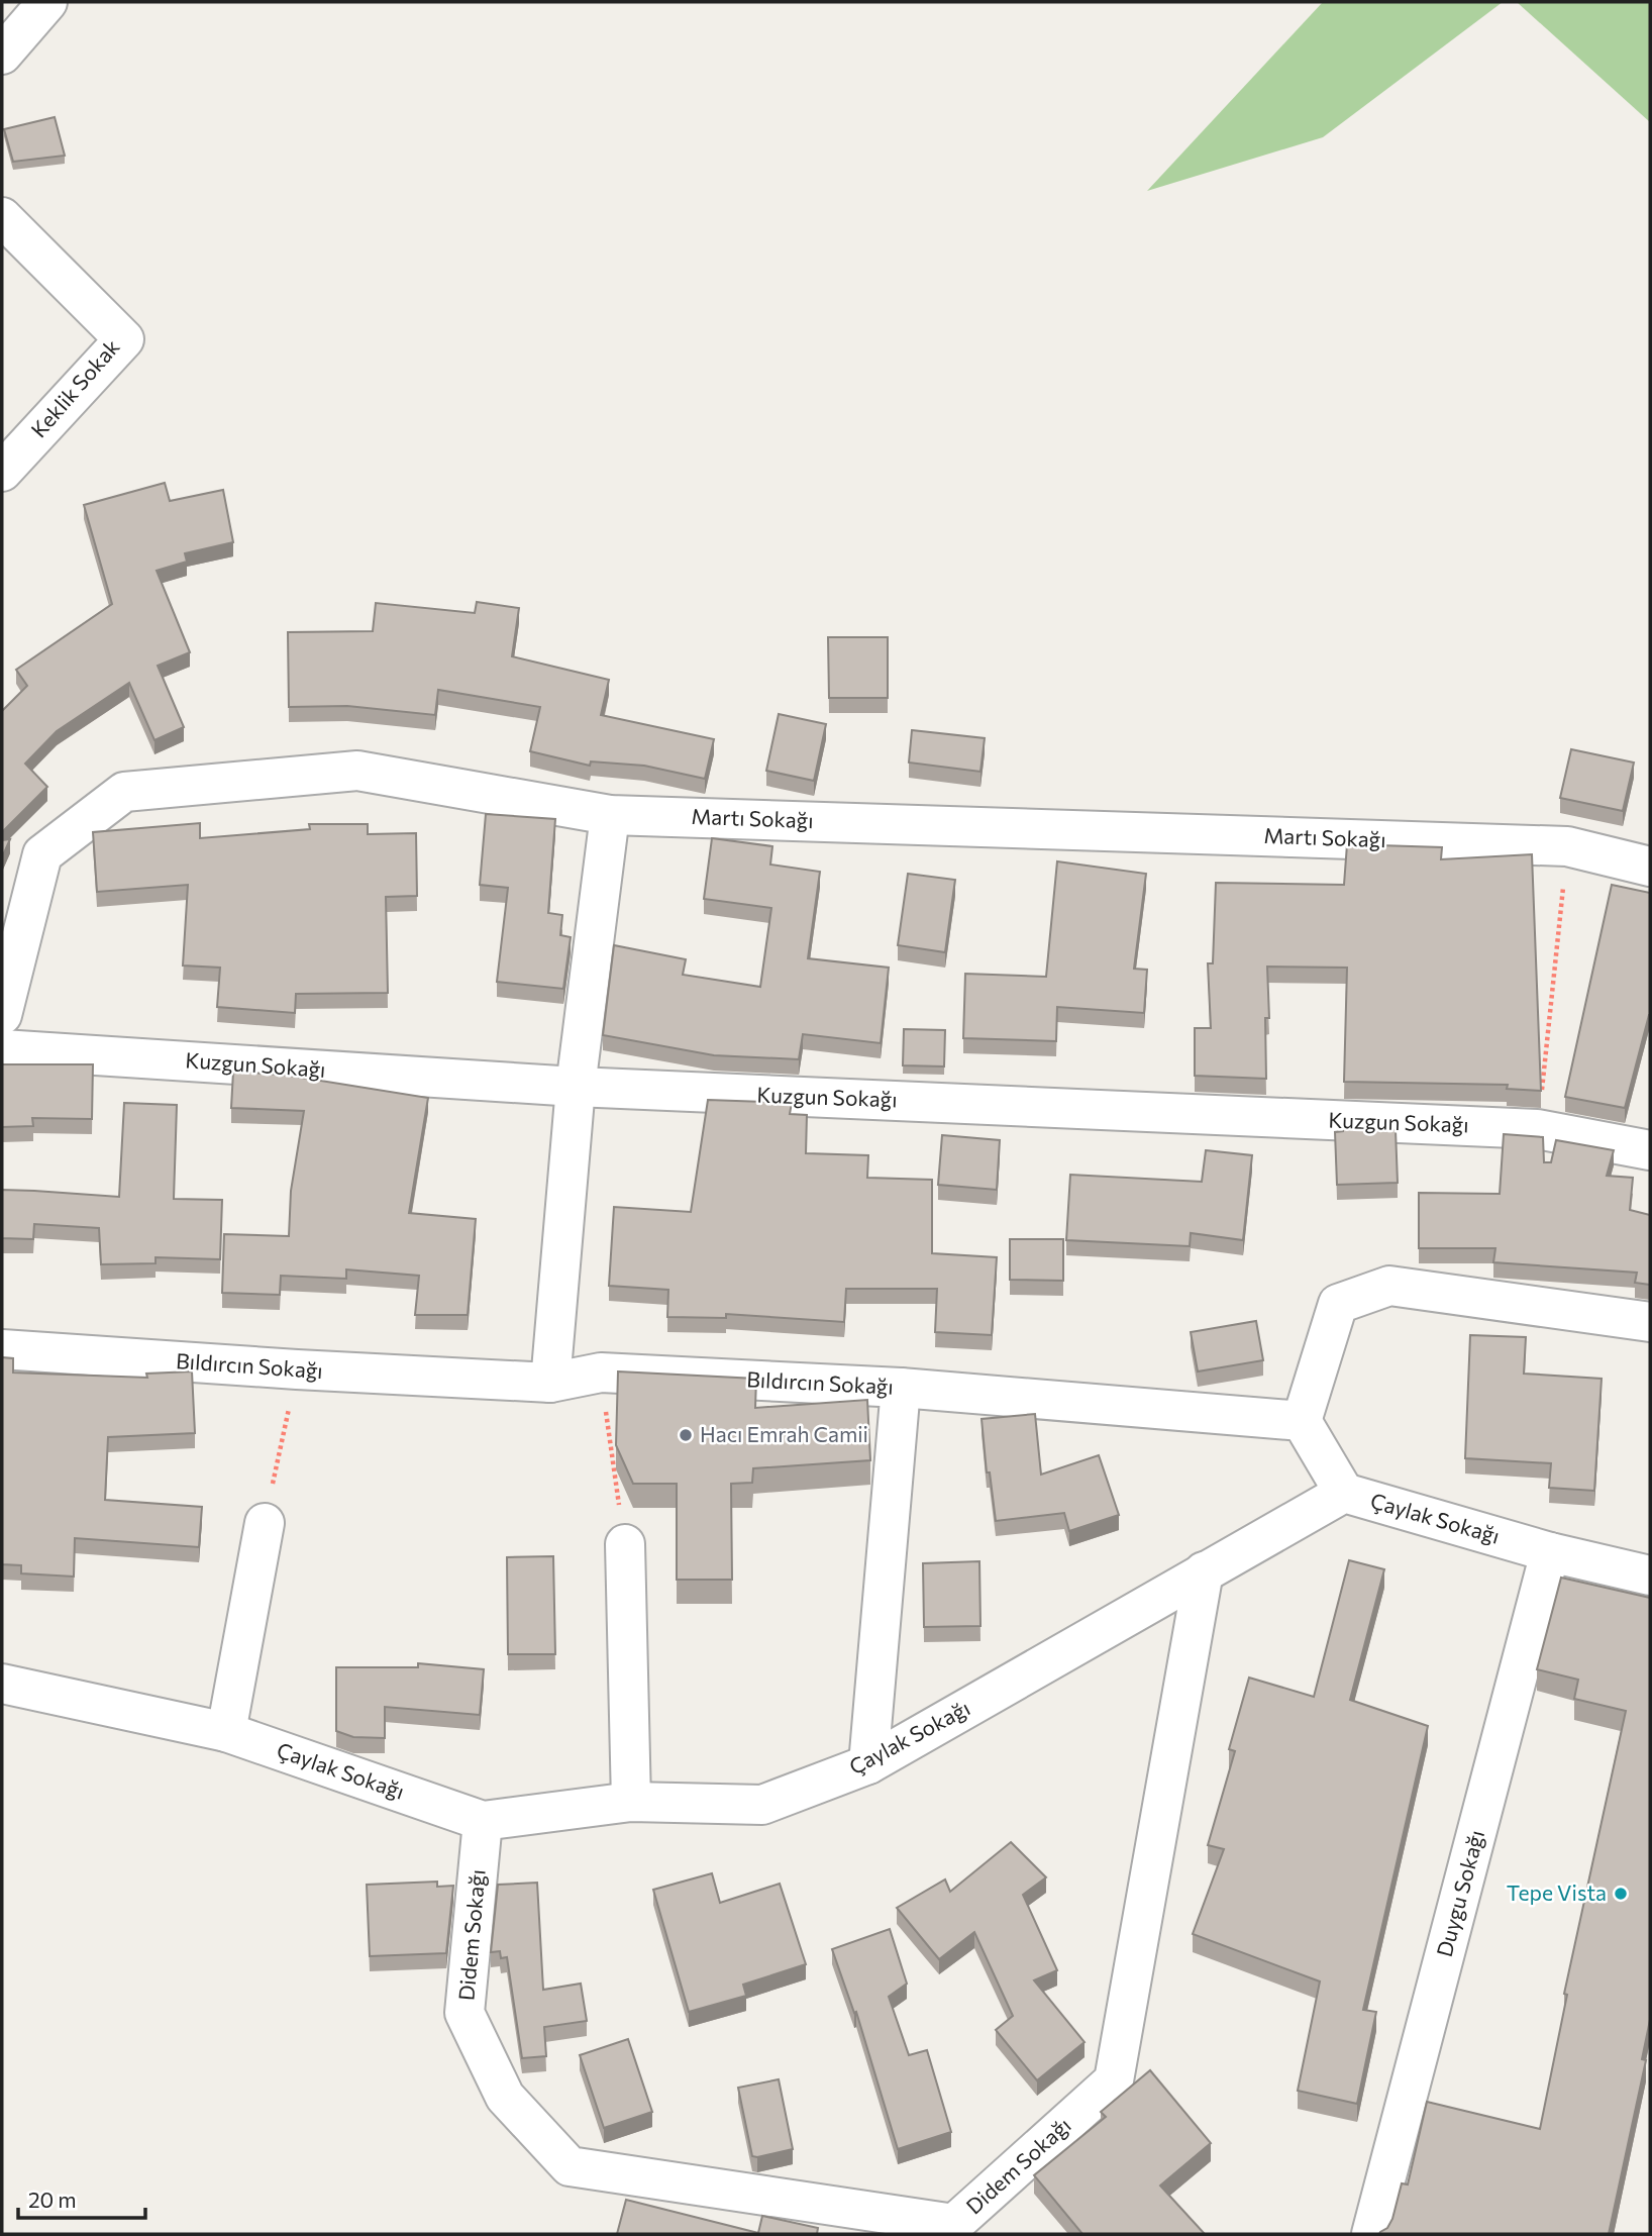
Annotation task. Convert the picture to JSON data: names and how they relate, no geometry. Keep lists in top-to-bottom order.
{
  "streets": {
    "street": [
      "Keklik Sokak",
      "Martı Sokağı",
      "Kuzgun Sokağı",
      "Bıldırcın Sokağı",
      "Çaylak Sokağı",
      "Duygu Sokağı",
      "Didem Sokağı"
    ]
  },
  "crossings": [
    ["Çaylak Sokağı", "Duygu Sokağı"],
    ["Çaylak Sokağı", "Didem Sokağı"]
  ],
  "places": ["Hacı Emrah Camii", "Tepe Vista"],
  "scale_bar": "20 m"
}
